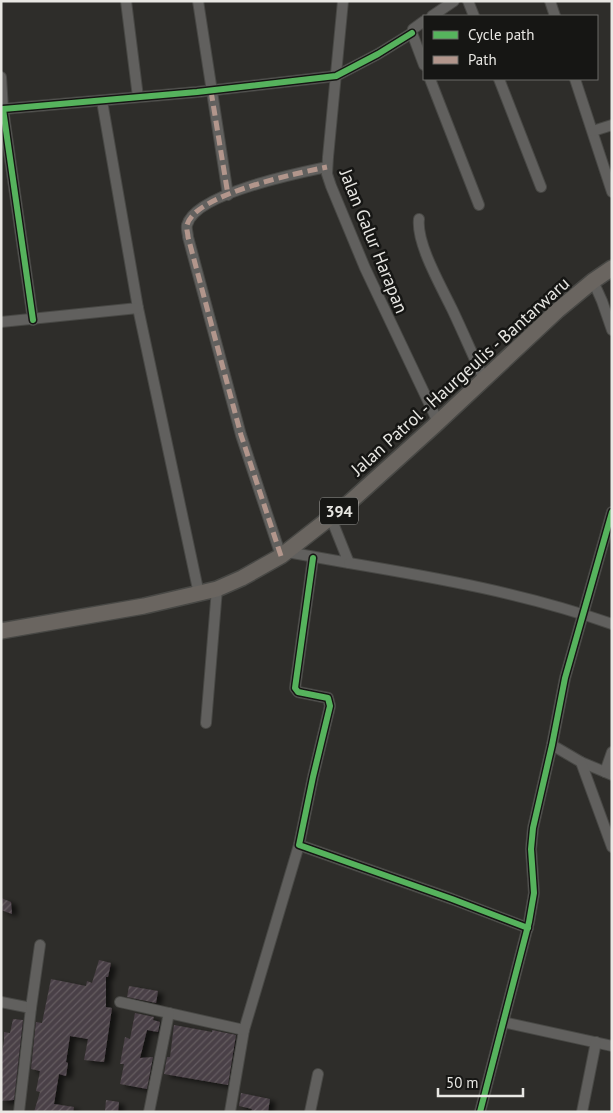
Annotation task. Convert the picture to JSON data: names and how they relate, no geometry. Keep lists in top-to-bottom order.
{
  "streets": {
    "main road": ["Jalan Patrol - Haurgeulis - Bantarwaru", "394"],
    "street": ["Jalan Galur Harapan"]
  },
  "crossings": [
    ["Jalan Galur Harapan", "Jalan Patrol - Haurgeulis - Bantarwaru"]
  ],
  "legend": ["Cycle path", "Path"],
  "scale_bar": "50 m"
}
